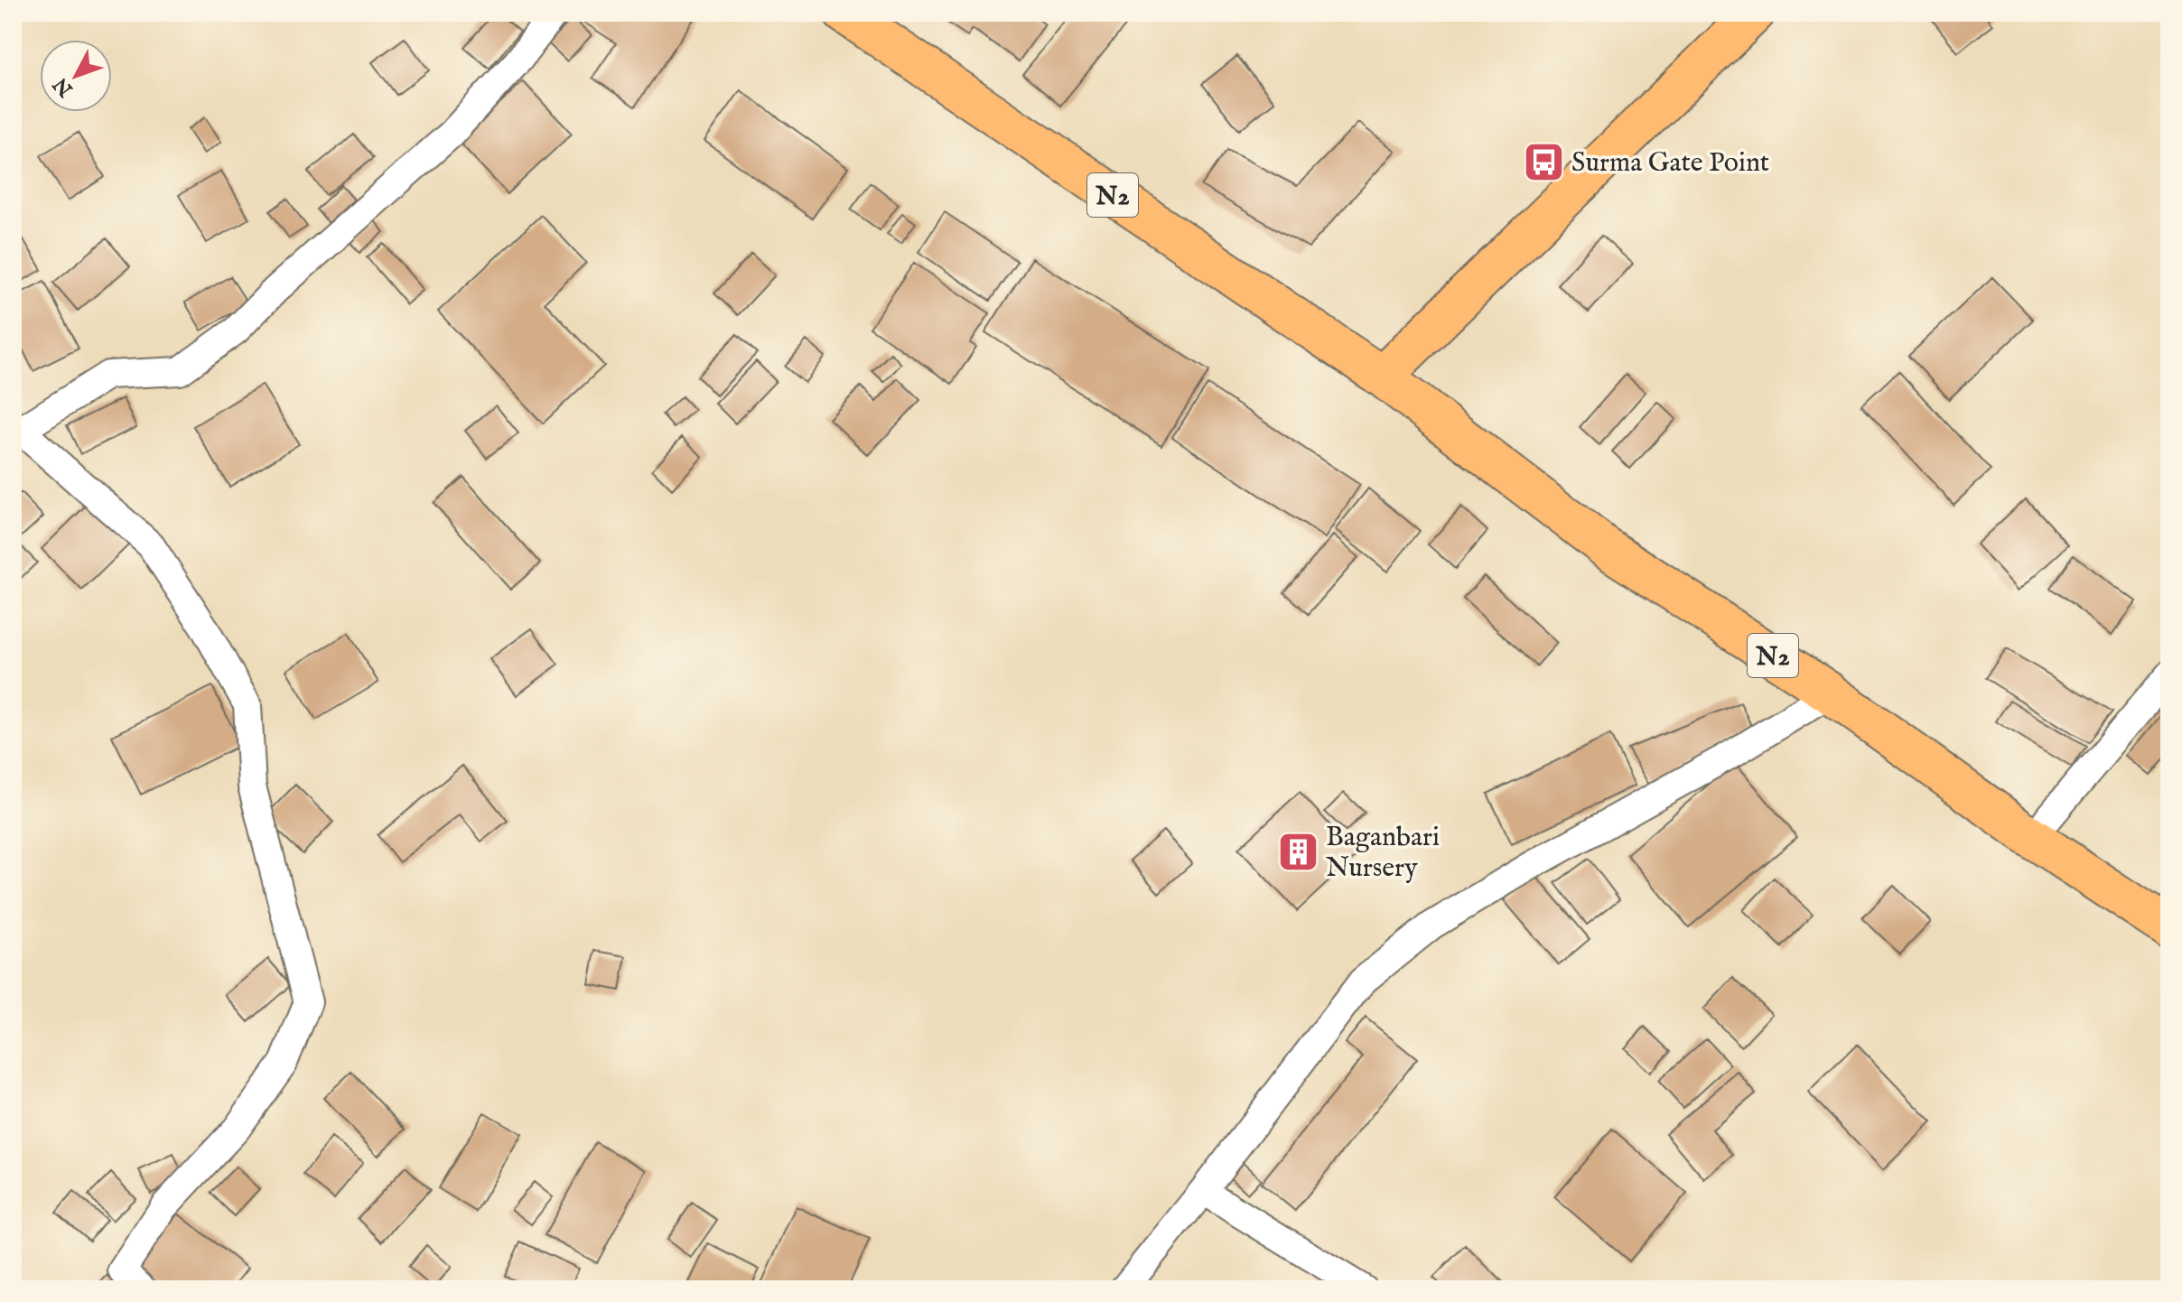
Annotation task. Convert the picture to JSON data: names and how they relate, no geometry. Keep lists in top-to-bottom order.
{
  "streets": {
    "highway": ["N2"]
  },
  "places": {
    "bus stop": ["Surma Gate Point"],
    "building": ["Baganbari Nursery"]
  },
  "north": "bottom left"
}
